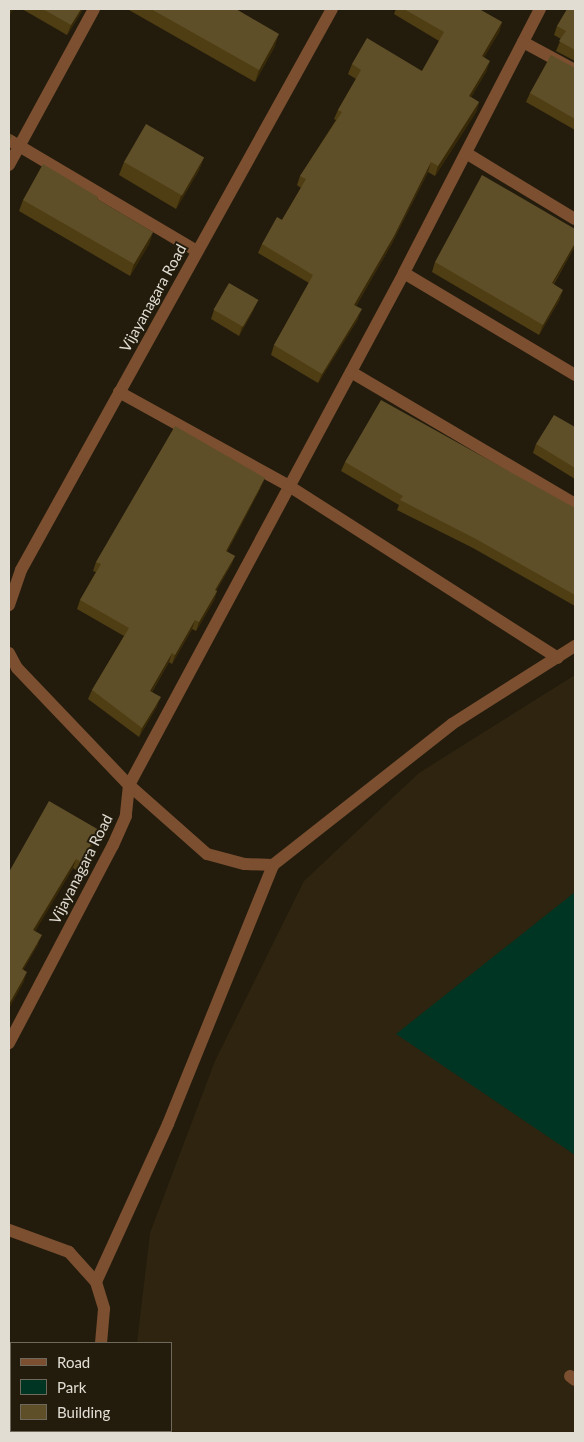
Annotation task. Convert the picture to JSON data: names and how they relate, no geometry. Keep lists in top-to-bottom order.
{
  "streets": {
    "street": ["Vijayanagara Road"]
  },
  "legend": ["Road", "Park", "Building"]
}
